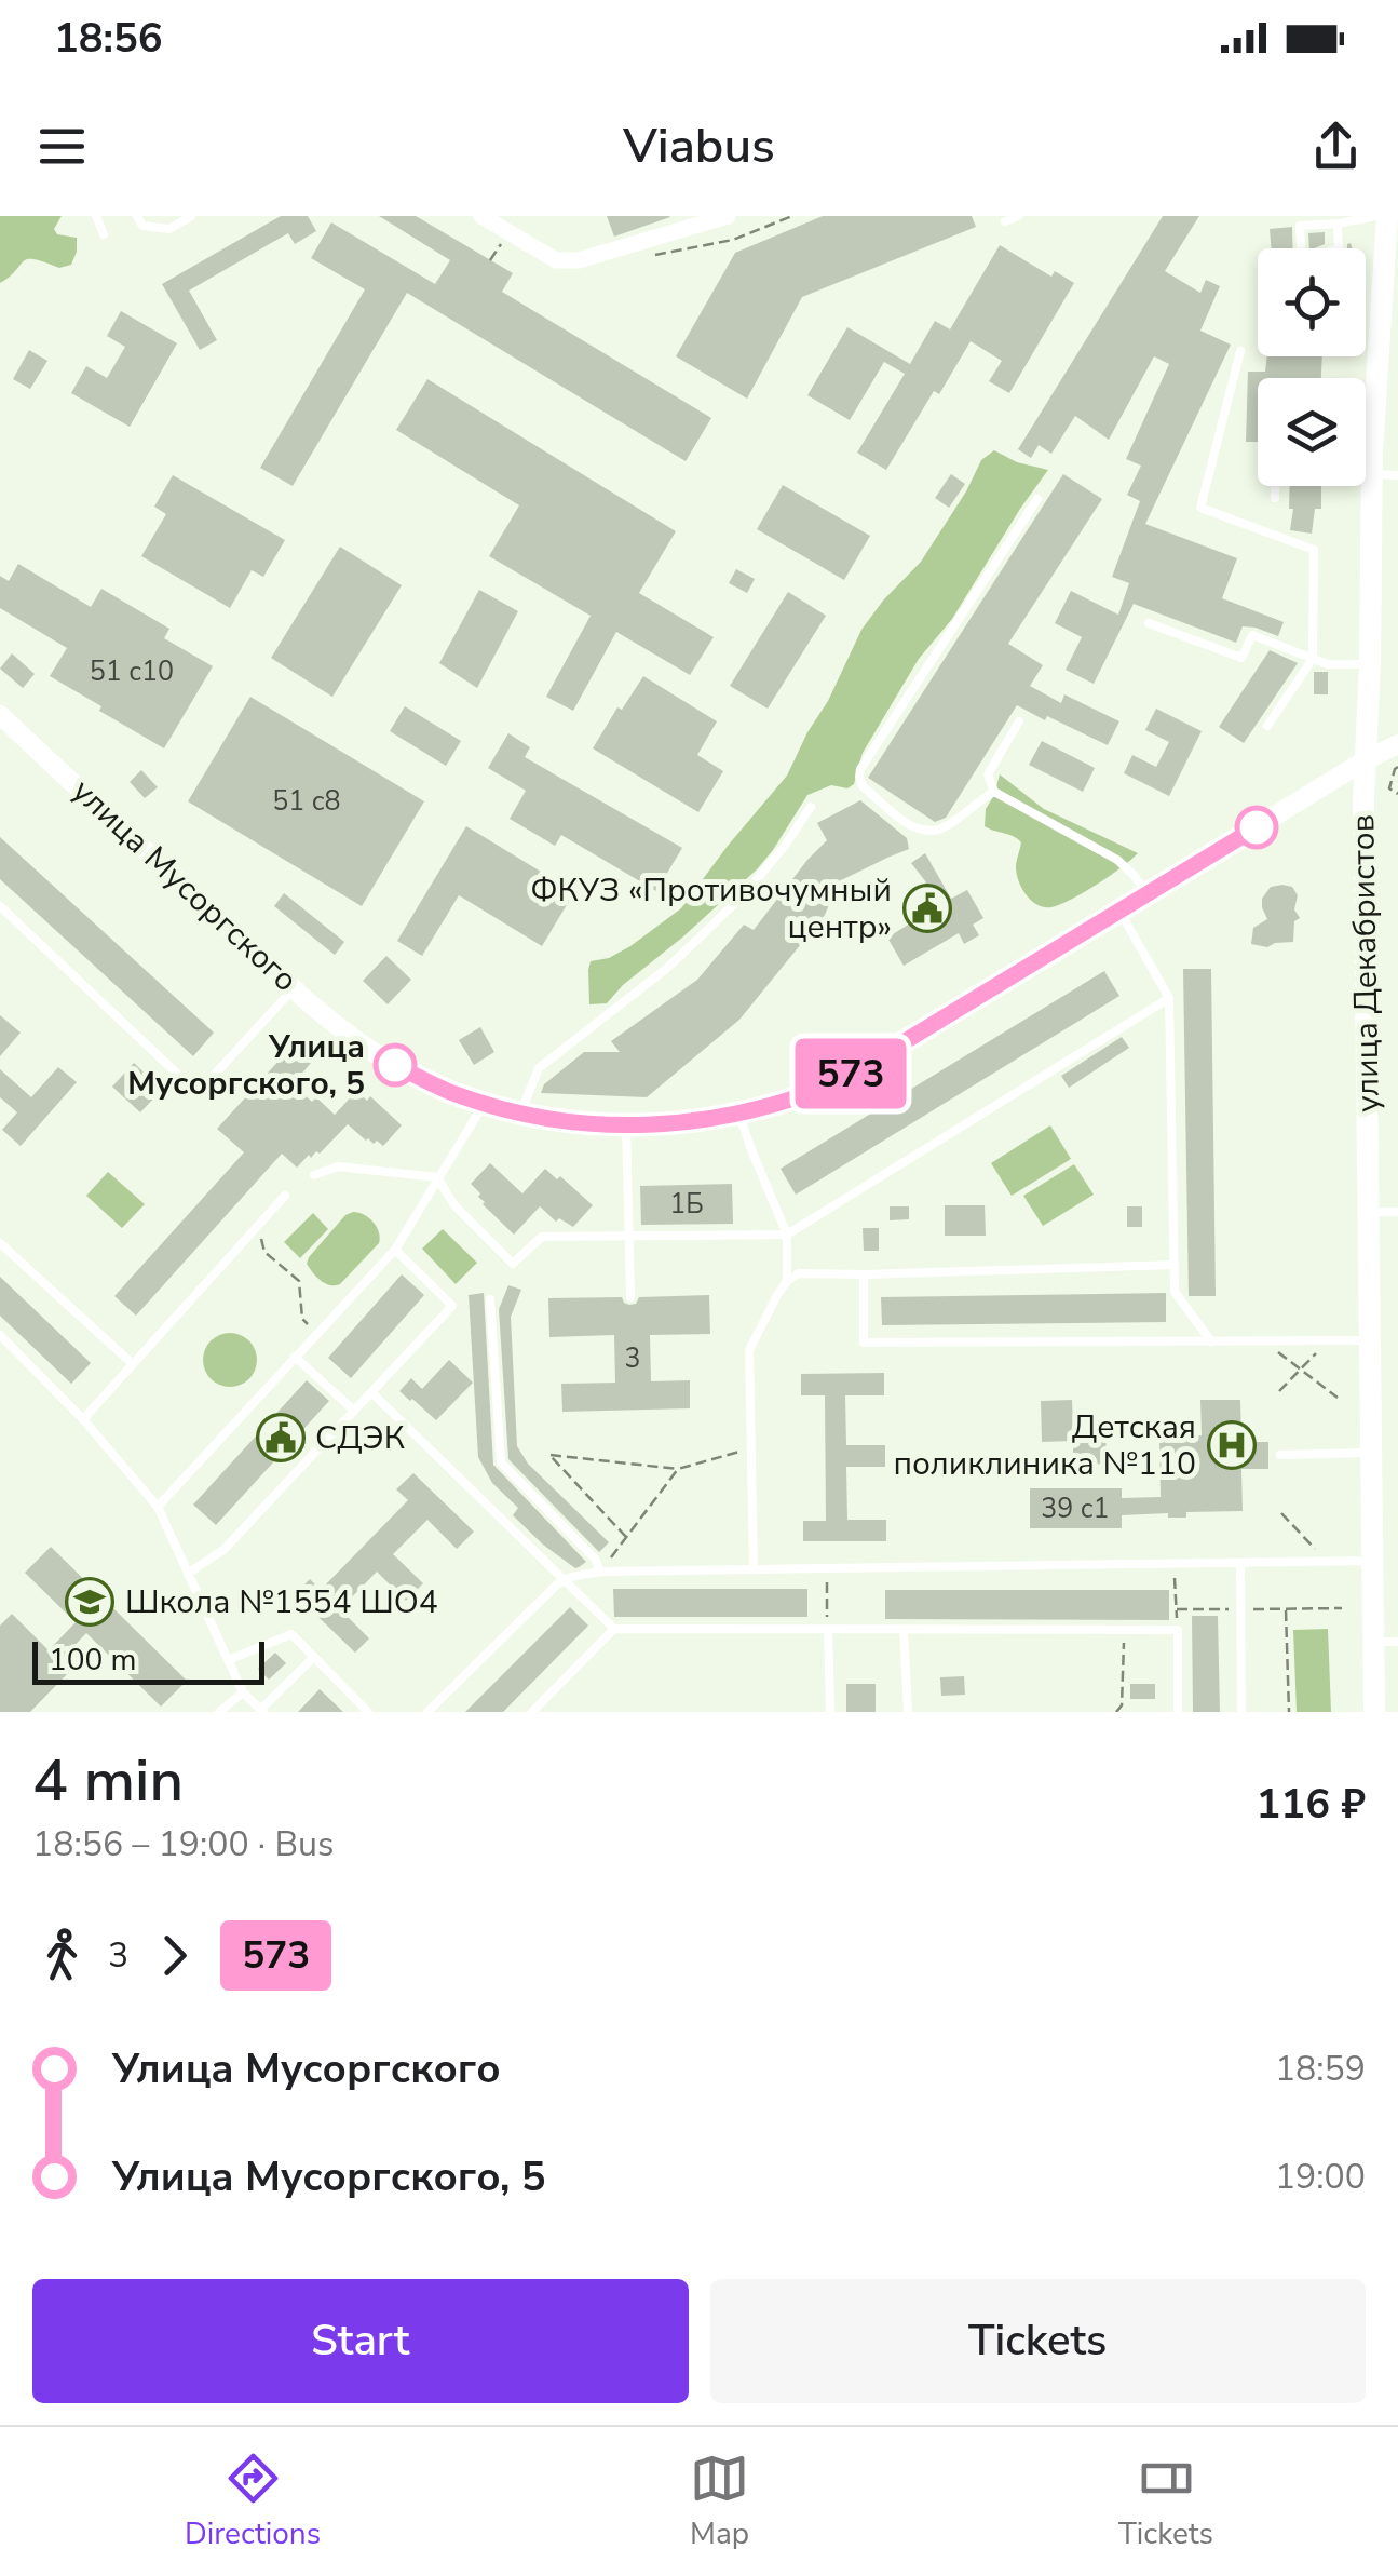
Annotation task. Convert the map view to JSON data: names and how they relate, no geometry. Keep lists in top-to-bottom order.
{
  "streets": {
    "main road": ["улица Декабристов"],
    "street": ["улица Мусоргского"]
  },
  "crossings": [
    ["улица Мусоргского", "улица Декабристов"]
  ],
  "places": {
    "public building": ["ФКУЗ «Противочумный центр»", "СДЭК"],
    "other": ["Улица Мусоргского, 5"],
    "hospital": ["Детская поликлиника №110"],
    "school or university": ["Школа №1554 ШО4"]
  },
  "lines": ["bus line 573"],
  "house_numbers": [
    "51 с10",
    "51 с8",
    "1Б",
    "3",
    "39 с1"
  ],
  "scale_bar": "100 m",
  "page": {
    "status": "18:56",
    "header": "Viabus",
    "on_map": "573",
    "scale": "100 m",
    "heading": ["4 min", "18:56 – 19:00 · Bus", "116 ₽"],
    "legs": ["3", "573"],
    "list": [
      {
        "name": "Улица Мусоргского",
        "value": "18:59"
      },
      {
        "name": "Улица Мусоргского, 5",
        "value": "19:00"
      }
    ],
    "buttons": ["Start", "Tickets"],
    "tabs": ["Directions", "Map", "Tickets"]
  }
}
